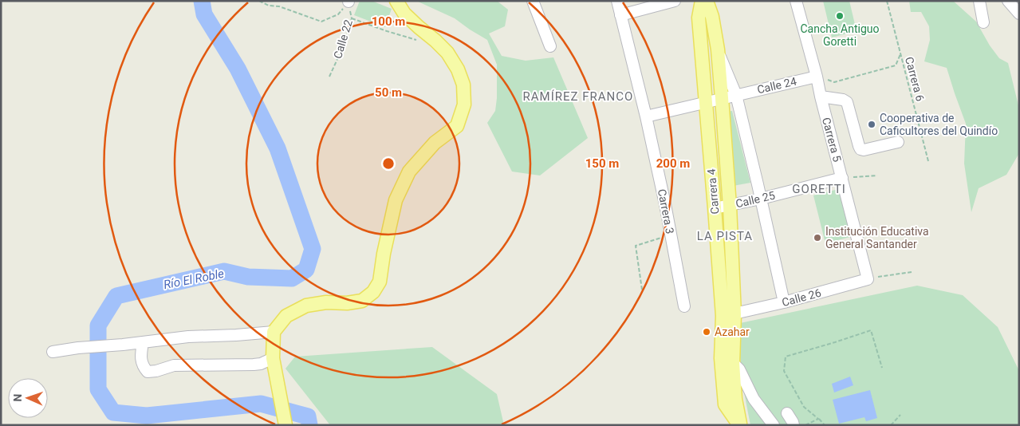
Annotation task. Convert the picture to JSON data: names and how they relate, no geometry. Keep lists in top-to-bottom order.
{
  "streets": {
    "main road": ["Carrera 4"],
    "street": [
      "Calle 24",
      "Carrera 5",
      "Calle 25",
      "Carrera 3",
      "Calle 26"
    ],
    "path": ["Calle 22", "Carrera 6"]
  },
  "crossings": [
    ["Calle 24", "Carrera 5"],
    ["Calle 24", "Carrera 4"],
    ["Calle 24", "Carrera 3"],
    ["Carrera 5", "Calle 25"],
    ["Carrera 5", "Calle 26"],
    ["Carrera 4", "Calle 25"],
    ["Carrera 4", "Calle 26"]
  ],
  "districts": ["RAMÍREZ FRANCO", "GORETTI", "LA PISTA"],
  "water": ["Río El Roble"],
  "places": [
    "Cancha Antiguo Goretti",
    "Cooperativa de Caficultores del Quindío",
    "Institución Educativa General Santander",
    "Azahar"
  ],
  "north": "left",
  "rings": [
    "100 m",
    "50 m",
    "150 m",
    "200 m"
  ]
}
